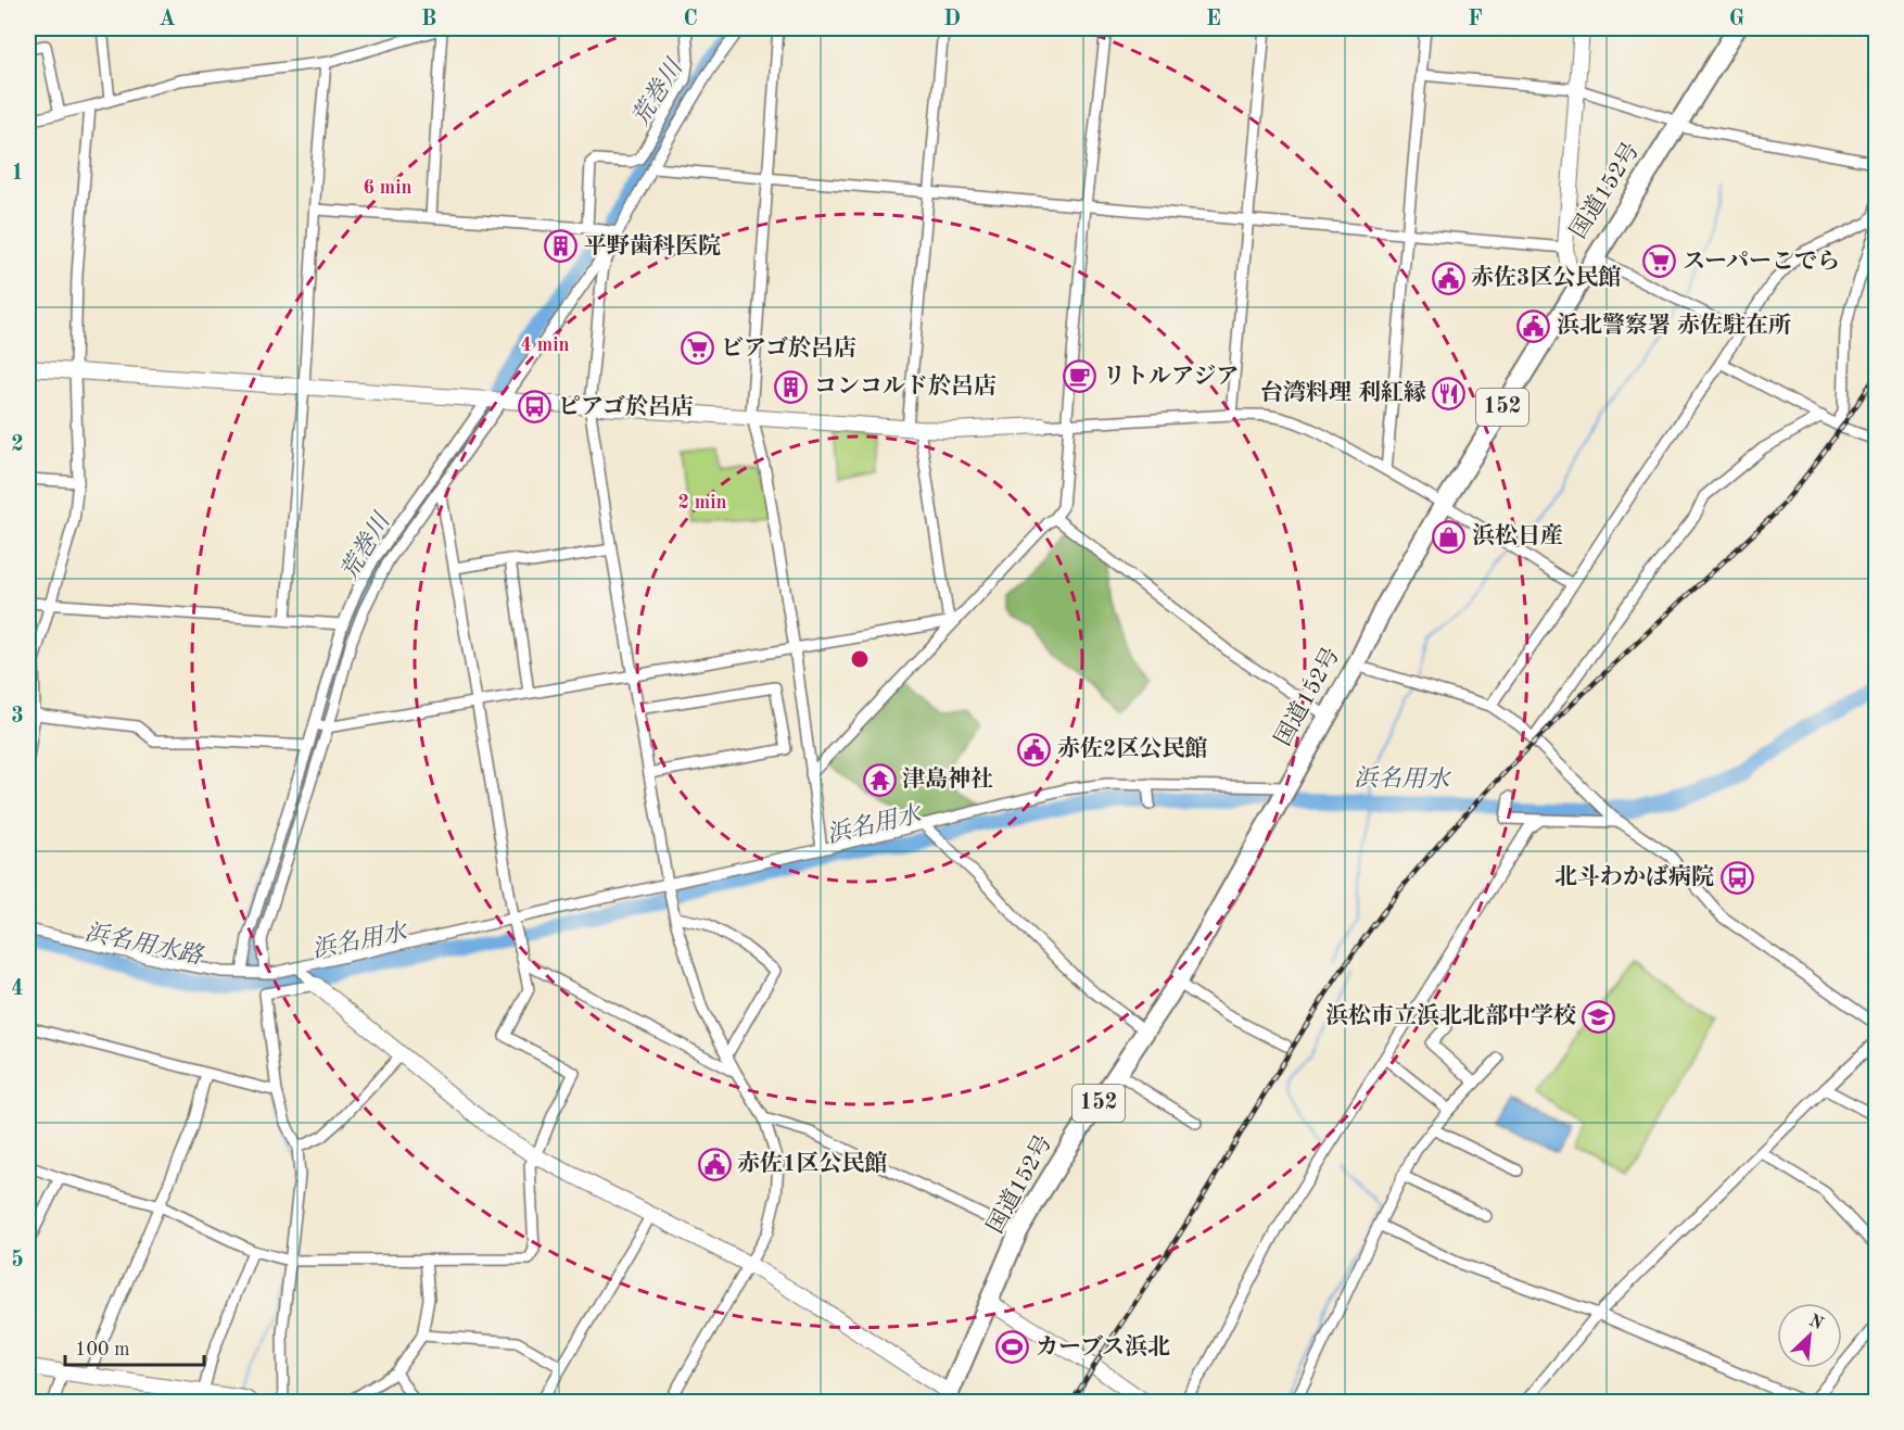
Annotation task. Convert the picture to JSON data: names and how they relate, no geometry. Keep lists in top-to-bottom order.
{
  "streets": {
    "highway": ["国道152号", "152"]
  },
  "water": ["荒巻川", "浜名用水", "浜名用水路"],
  "places": {
    "building": ["平野歯科医院", "コンコルド於呂店"],
    "supermarket": ["スーパーこでら", "ビアゴ於呂店"],
    "public building": [
      "赤佐3区公民館",
      "浜北警察署 赤佐駐在所",
      "赤佐2区公民館",
      "赤佐1区公民館"
    ],
    "cafe": ["リトルアジア"],
    "restaurant": ["台湾料理 利紅縁"],
    "bus stop": ["ピアゴ於呂店", "北斗わかば病院"],
    "shop": ["浜松日産"],
    "temple": ["津島神社"],
    "school or university": ["浜松市立浜北北部中学校"],
    "sports": ["カーブス浜北"]
  },
  "scale_bar": "100 m",
  "north": "top right",
  "grid": {
    "columns": [
      "A",
      "B",
      "C",
      "D",
      "E",
      "F",
      "G"
    ],
    "rows": [
      "1",
      "2",
      "3",
      "4",
      "5"
    ]
  },
  "rings": ["6 min", "4 min", "2 min"]
}
